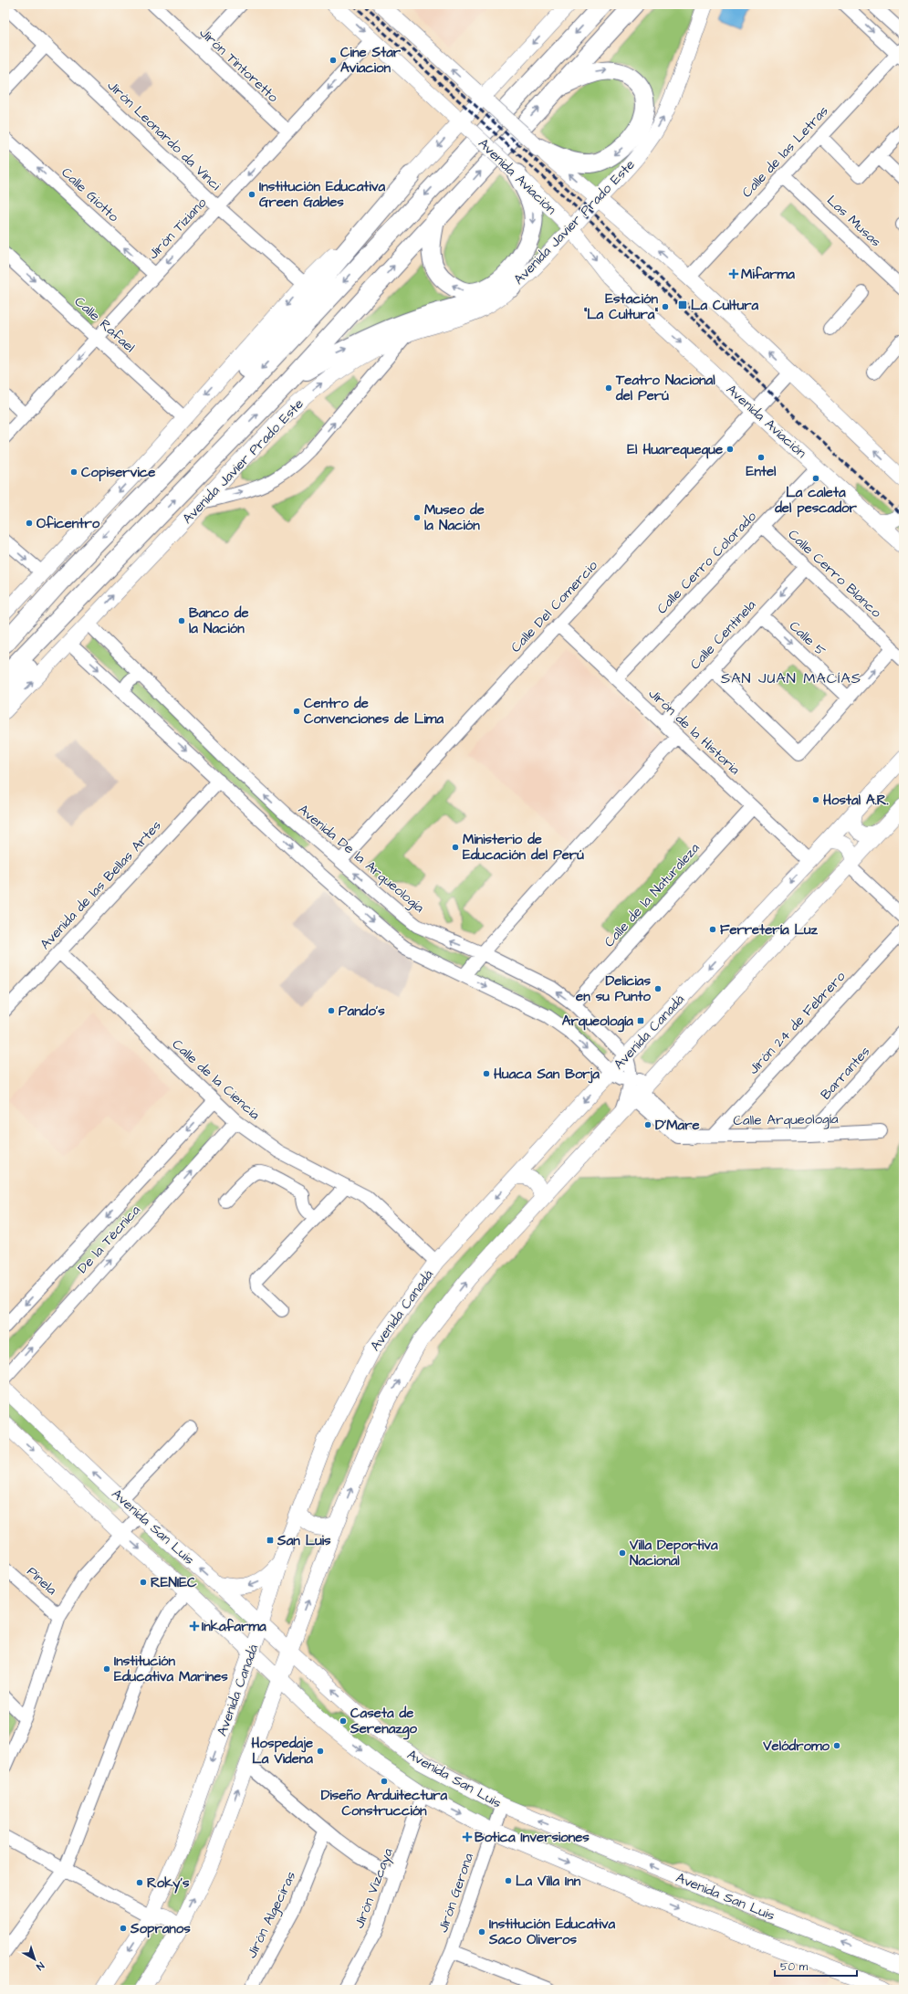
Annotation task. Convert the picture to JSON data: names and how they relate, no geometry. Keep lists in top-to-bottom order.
{
  "streets": {
    "highway": ["Avenida Javier Prado Este"],
    "main road": ["Avenida Aviación", "Avenida Canadá", "Avenida San Luis"],
    "street": [
      "Jirón Tintoretto",
      "Jirón Leonardo da Vinci",
      "Calle de las Letras",
      "Calle Giotto",
      "Las Musas",
      "Jirón Tiziano",
      "Calle Rafael",
      "Calle Cerro Colorado",
      "Calle Cerro Blanco",
      "Calle Del Comercio",
      "Calle Centinela",
      "Calle 5",
      "Jirón de la Historia",
      "Avenida De la Arqueología",
      "Avenida de las Bellas Artes",
      "Calle de la Naturaleza",
      "Jirón 24 de Febrero",
      "Barrantes",
      "Calle de la Ciencia",
      "Calle Arqueología",
      "De la Técnica",
      "Pinela",
      "Jirón Vizcaya",
      "Jirón Gerona",
      "Jirón Algeciras"
    ]
  },
  "crossings": [
    ["Jirón Tintoretto", "Jirón Tiziano"],
    ["Jirón Leonardo da Vinci", "Jirón Tiziano"],
    ["Calle de las Letras", "Las Musas"],
    ["Avenida Aviación", "Avenida Javier Prado Este"],
    ["Avenida Aviación", "Jirón Tiziano"],
    ["Avenida Aviación", "Calle Cerro Colorado"],
    ["Avenida Aviación", "Calle Del Comercio"],
    ["Calle Giotto", "Jirón Tiziano"],
    ["Avenida Javier Prado Este", "Avenida De la Arqueología"],
    ["Jirón Tiziano", "Calle Rafael"],
    ["Calle Cerro Colorado", "Calle Cerro Blanco"],
    ["Calle Cerro Colorado", "Jirón de la Historia"],
    ["Calle Cerro Blanco", "Calle Centinela"],
    ["Calle Del Comercio", "Jirón de la Historia"],
    ["Calle Del Comercio", "Avenida De la Arqueología"],
    ["Calle Centinela", "Calle 5"],
    ["Calle Centinela", "Jirón de la Historia"],
    ["Jirón de la Historia", "Calle de la Naturaleza"],
    ["Jirón de la Historia", "Avenida Canadá"],
    ["Avenida De la Arqueología", "Calle de la Naturaleza"],
    ["Avenida De la Arqueología", "Avenida Canadá"],
    ["Avenida De la Arqueología", "Calle Arqueología"],
    ["Avenida de las Bellas Artes", "Calle de la Ciencia"],
    ["Jirón 24 de Febrero", "Calle Arqueología"],
    ["Avenida Canadá", "Calle de la Ciencia"],
    ["Avenida Canadá", "Avenida San Luis"],
    ["Barrantes", "Calle Arqueología"],
    ["Calle de la Ciencia", "De la Técnica"],
    ["Avenida San Luis", "Jirón Vizcaya"],
    ["Avenida San Luis", "Jirón Gerona"]
  ],
  "one_way": [
    "Calle Giotto",
    "Jirón Tiziano",
    "Calle Rafael",
    "Calle 5"
  ],
  "districts": ["SAN JUAN MACÍAS"],
  "places": {
    "other": [
      "Cine Star Aviacion",
      "Institución Educativa Green Gables",
      "Estación \"La Cultura\"",
      "Teatro Nacional del Perú",
      "El Huarequeque",
      "Entel",
      "Copiservice",
      "La caleta del pescador",
      "Museo de la Nación",
      "Oficentro",
      "Banco de la Nación",
      "Centro de Convenciones de Lima",
      "Hostal A.R.",
      "Ministerio de Educación del Perú",
      "Ferretería Luz",
      "Delicias en su Punto",
      "Pando's",
      "Huaca San Borja",
      "D'Mare",
      "Villa Deportiva Nacional",
      "RENIEC",
      "Institución Educativa Marines",
      "Caseta de Serenazgo",
      "Velódromo",
      "Hospedaje La Videna",
      "Diseño Arduitectura Construcción",
      "La Villa Inn",
      "Roky's",
      "Sopranos",
      "Institución Educativa Saco Oliveros"
    ],
    "health": ["Mifarma", "Inkafarma", "Botica Inversiones"],
    "transit": ["La Cultura", "Arqueología", "San Luis"]
  },
  "scale_bar": "50 m",
  "north": "bottom right"
}
